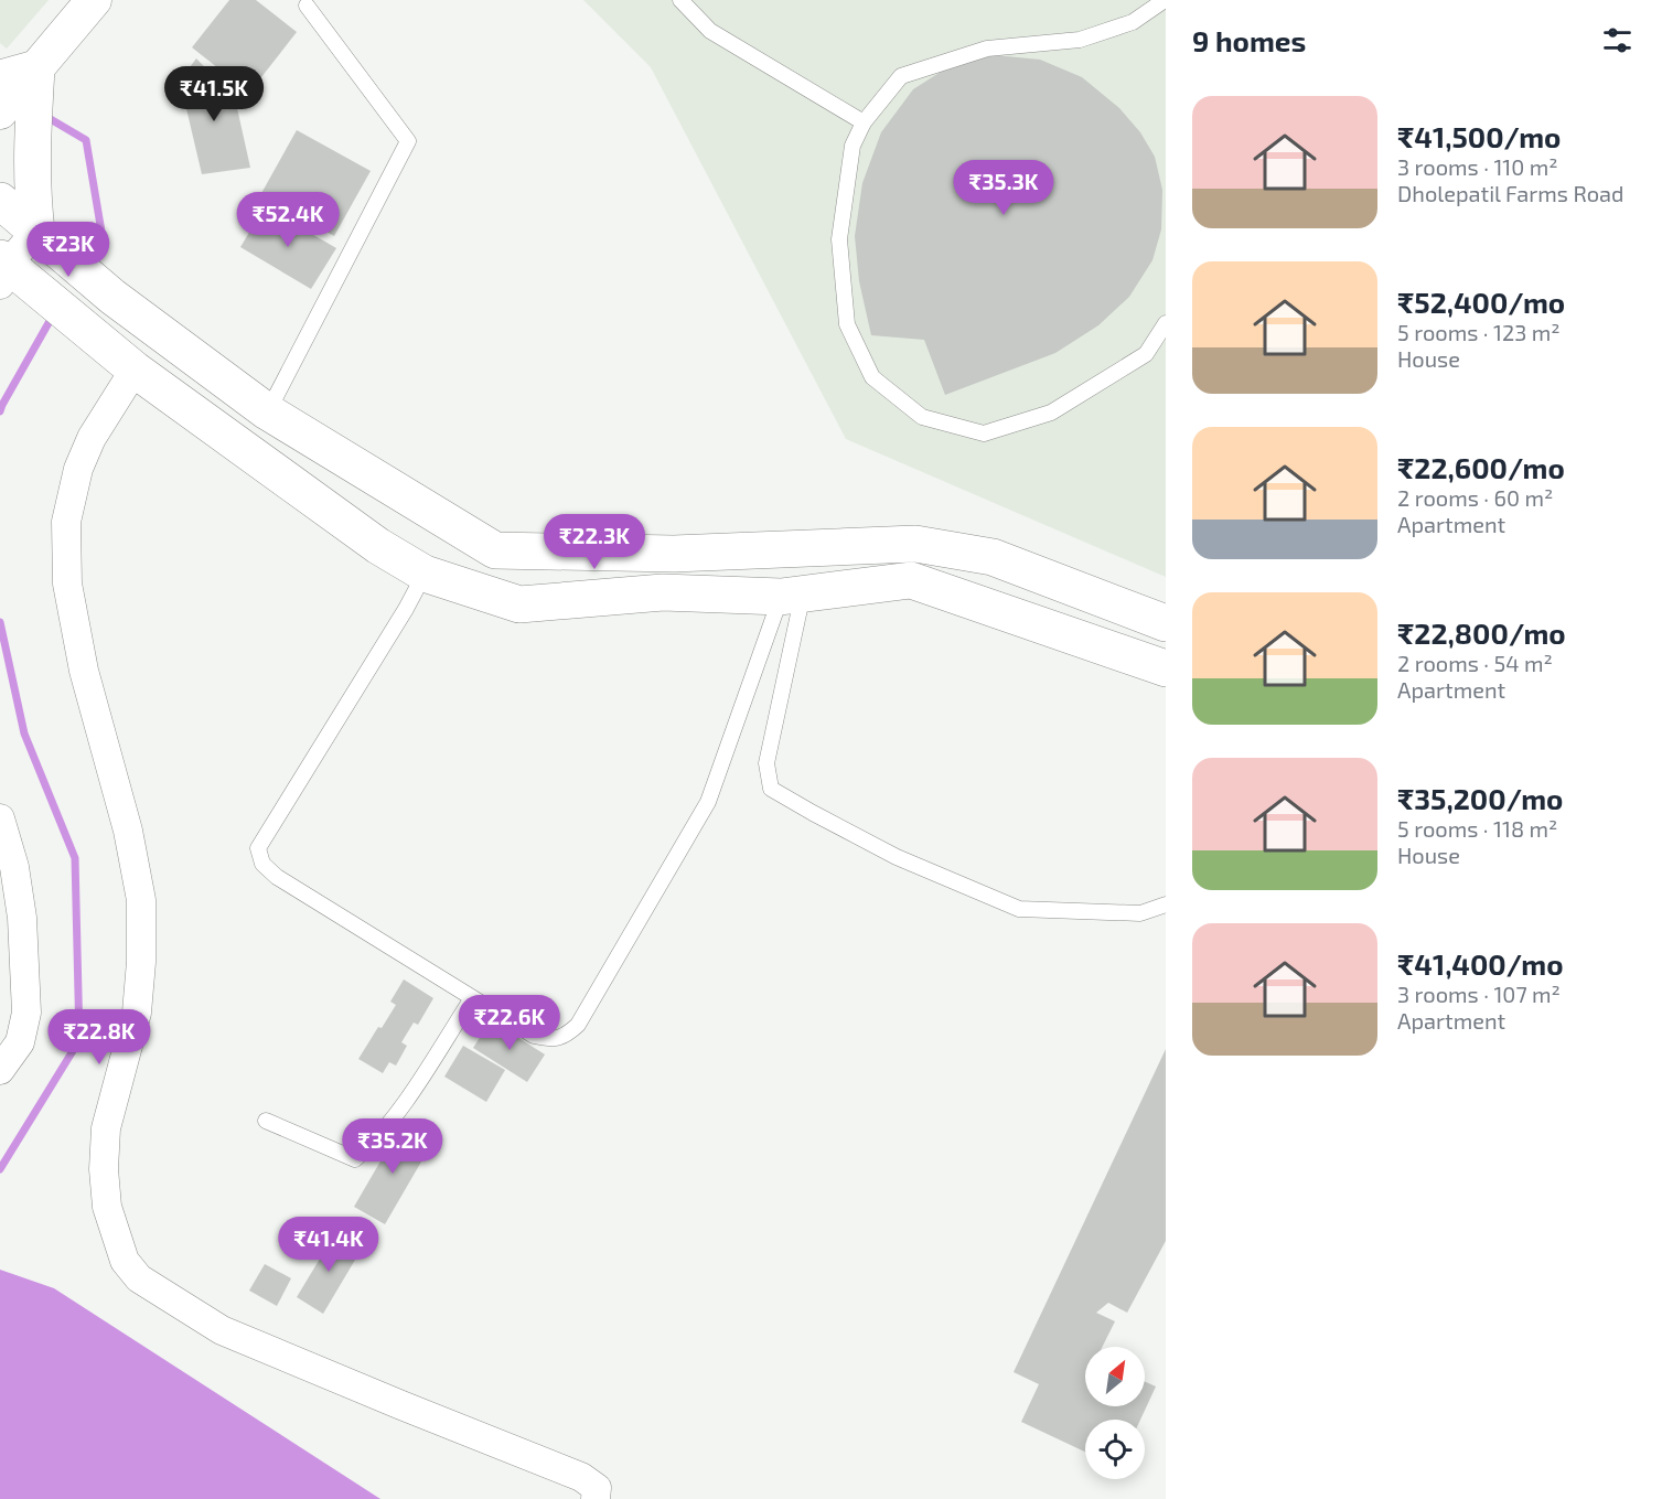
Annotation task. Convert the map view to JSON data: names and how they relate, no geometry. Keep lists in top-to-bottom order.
{
  "north": "top right",
  "page": {
    "heading": "9 homes",
    "price": [
      "₹41.5K",
      "₹35.3K",
      "₹52.4K",
      "₹23K",
      "₹22.3K",
      "₹22.6K",
      "₹22.8K",
      "₹35.2K",
      "₹41.4K"
    ],
    "list": [
      {
        "name": "₹41,500/mo",
        "note": "3 rooms · 110 m² · Dholepatil Farms Road"
      },
      {
        "name": "₹52,400/mo",
        "note": "5 rooms · 123 m² · House"
      },
      {
        "name": "₹22,600/mo",
        "note": "2 rooms · 60 m² · Apartment"
      },
      {
        "name": "₹22,800/mo",
        "note": "2 rooms · 54 m² · Apartment"
      },
      {
        "name": "₹35,200/mo",
        "note": "5 rooms · 118 m² · House"
      },
      {
        "name": "₹41,400/mo",
        "note": "3 rooms · 107 m² · Apartment"
      }
    ]
  }
}
